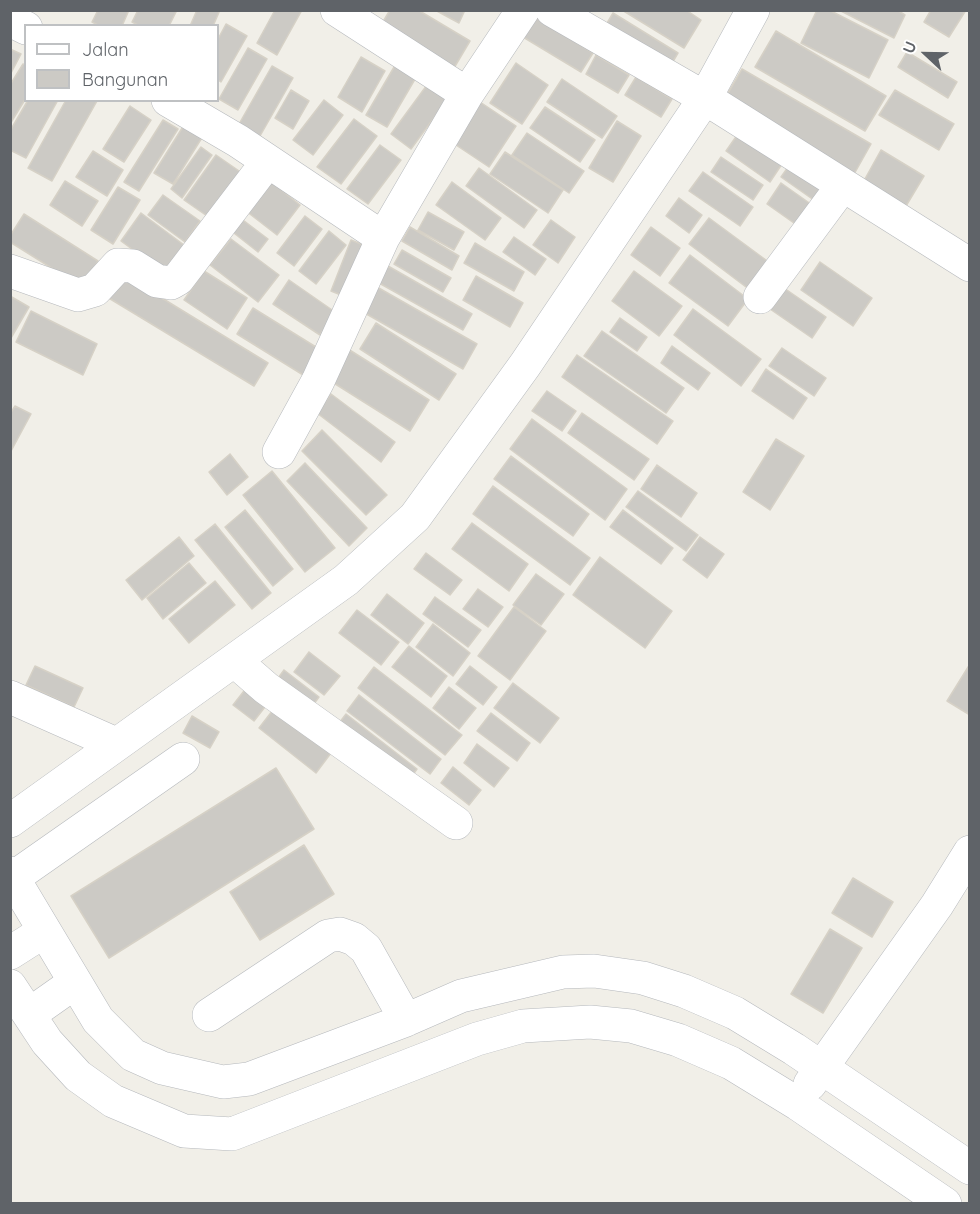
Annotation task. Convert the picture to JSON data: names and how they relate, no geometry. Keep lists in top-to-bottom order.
{
  "legend": ["Jalan", "Bangunan"],
  "north": "left"
}
